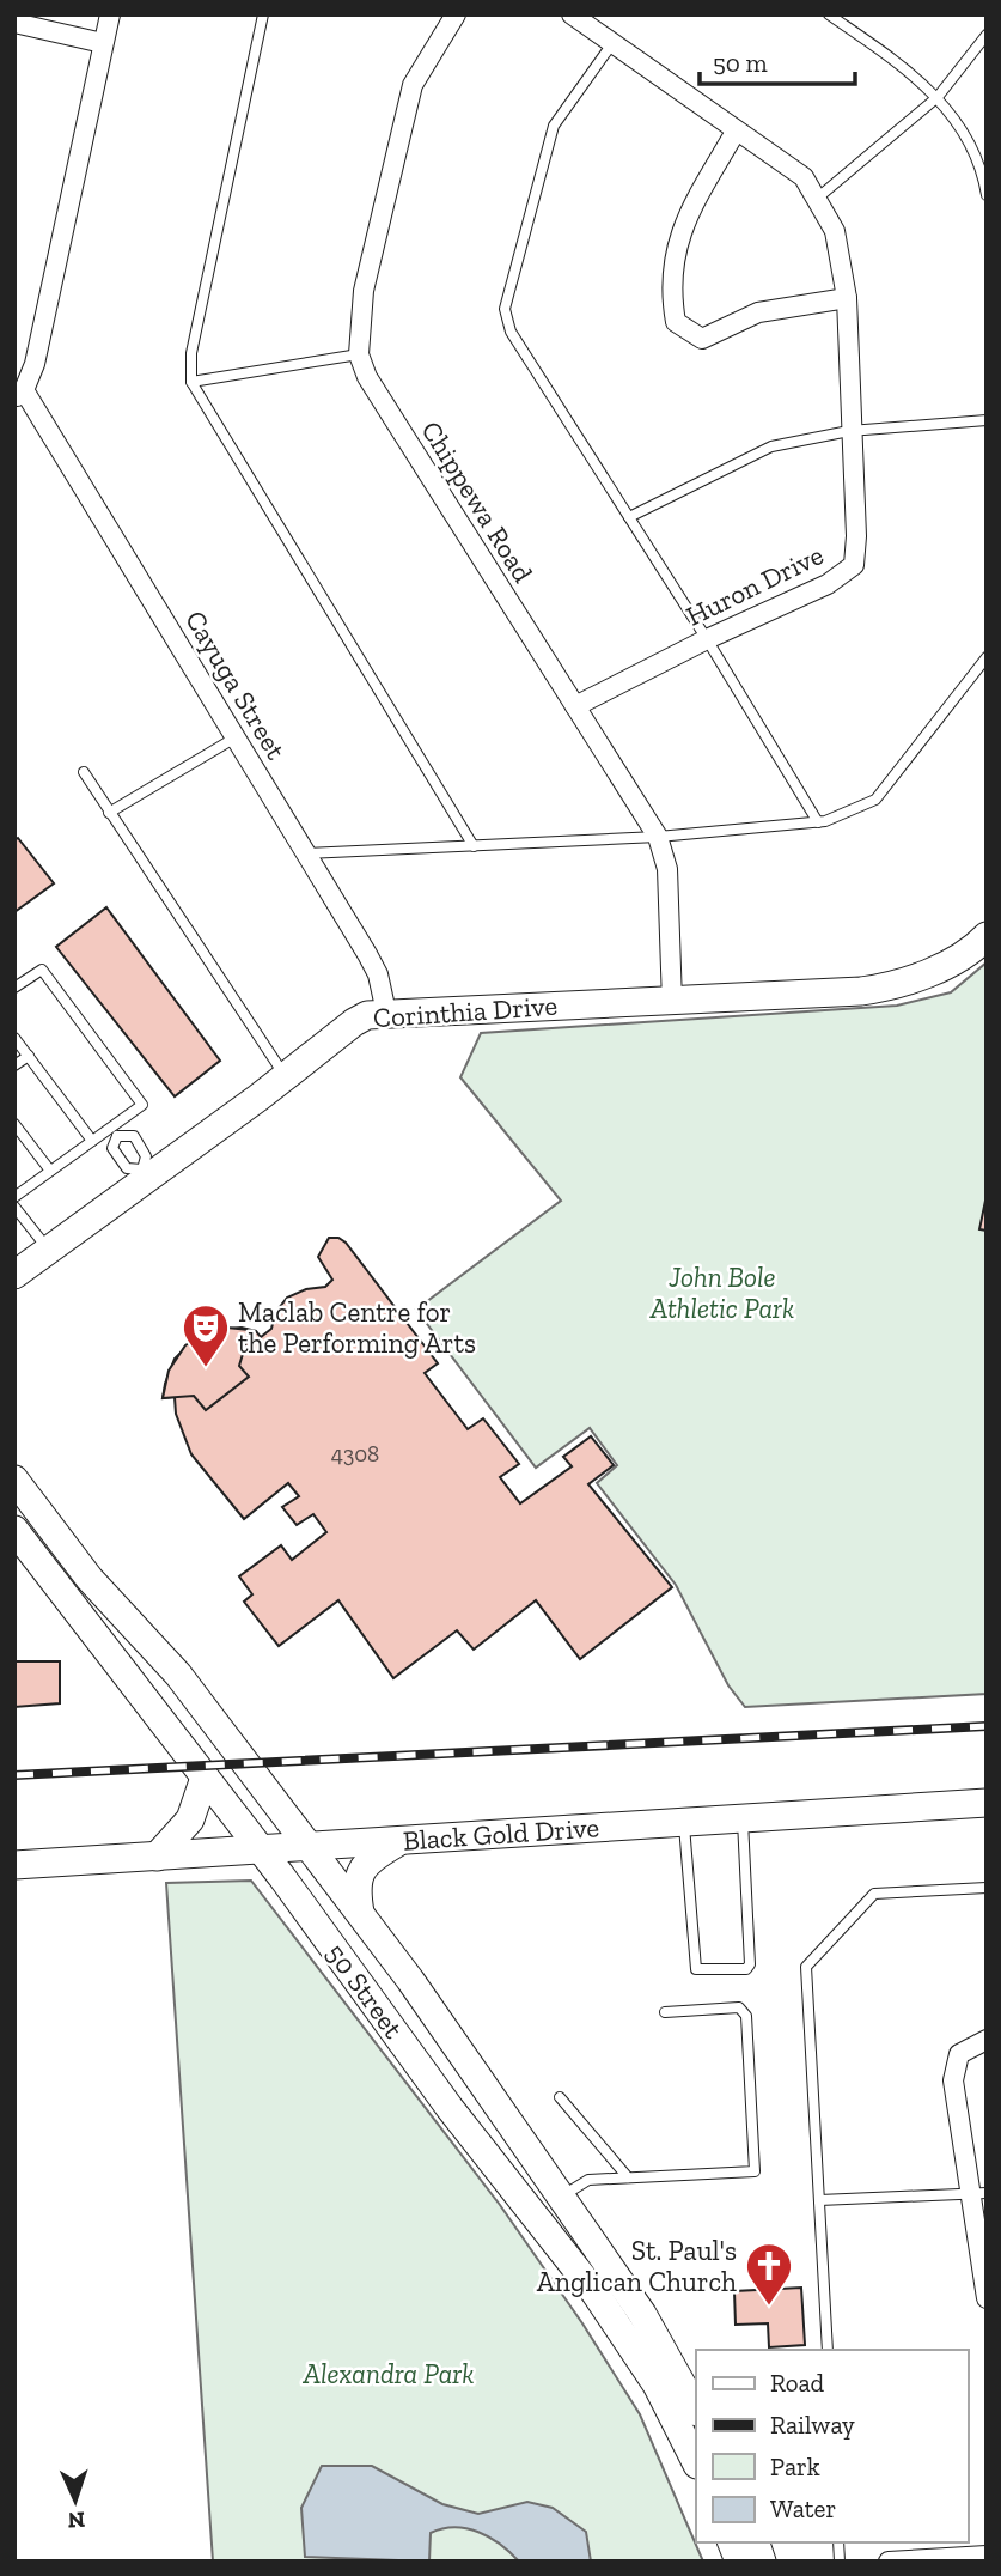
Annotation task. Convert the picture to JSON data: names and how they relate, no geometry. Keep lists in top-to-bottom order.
{
  "streets": {
    "main road": ["Corinthia Drive", "Black Gold Drive", "50 Street"],
    "street": ["Chippewa Road", "Huron Drive", "Cayuga Street"]
  },
  "crossings": [
    ["Chippewa Road", "Huron Drive"],
    ["Chippewa Road", "Corinthia Drive"],
    ["Cayuga Street", "Corinthia Drive"],
    ["Black Gold Drive", "50 Street"]
  ],
  "parks": ["John Bole Athletic Park", "Alexandra Park"],
  "places": {
    "theatre": ["Maclab Centre for the Performing Arts"],
    "church": ["St. Paul's Anglican Church"]
  },
  "house_numbers": ["4308"],
  "legend": [
    "Road",
    "Railway",
    "Park",
    "Water"
  ],
  "scale_bar": "50 m",
  "north": "bottom"
}
